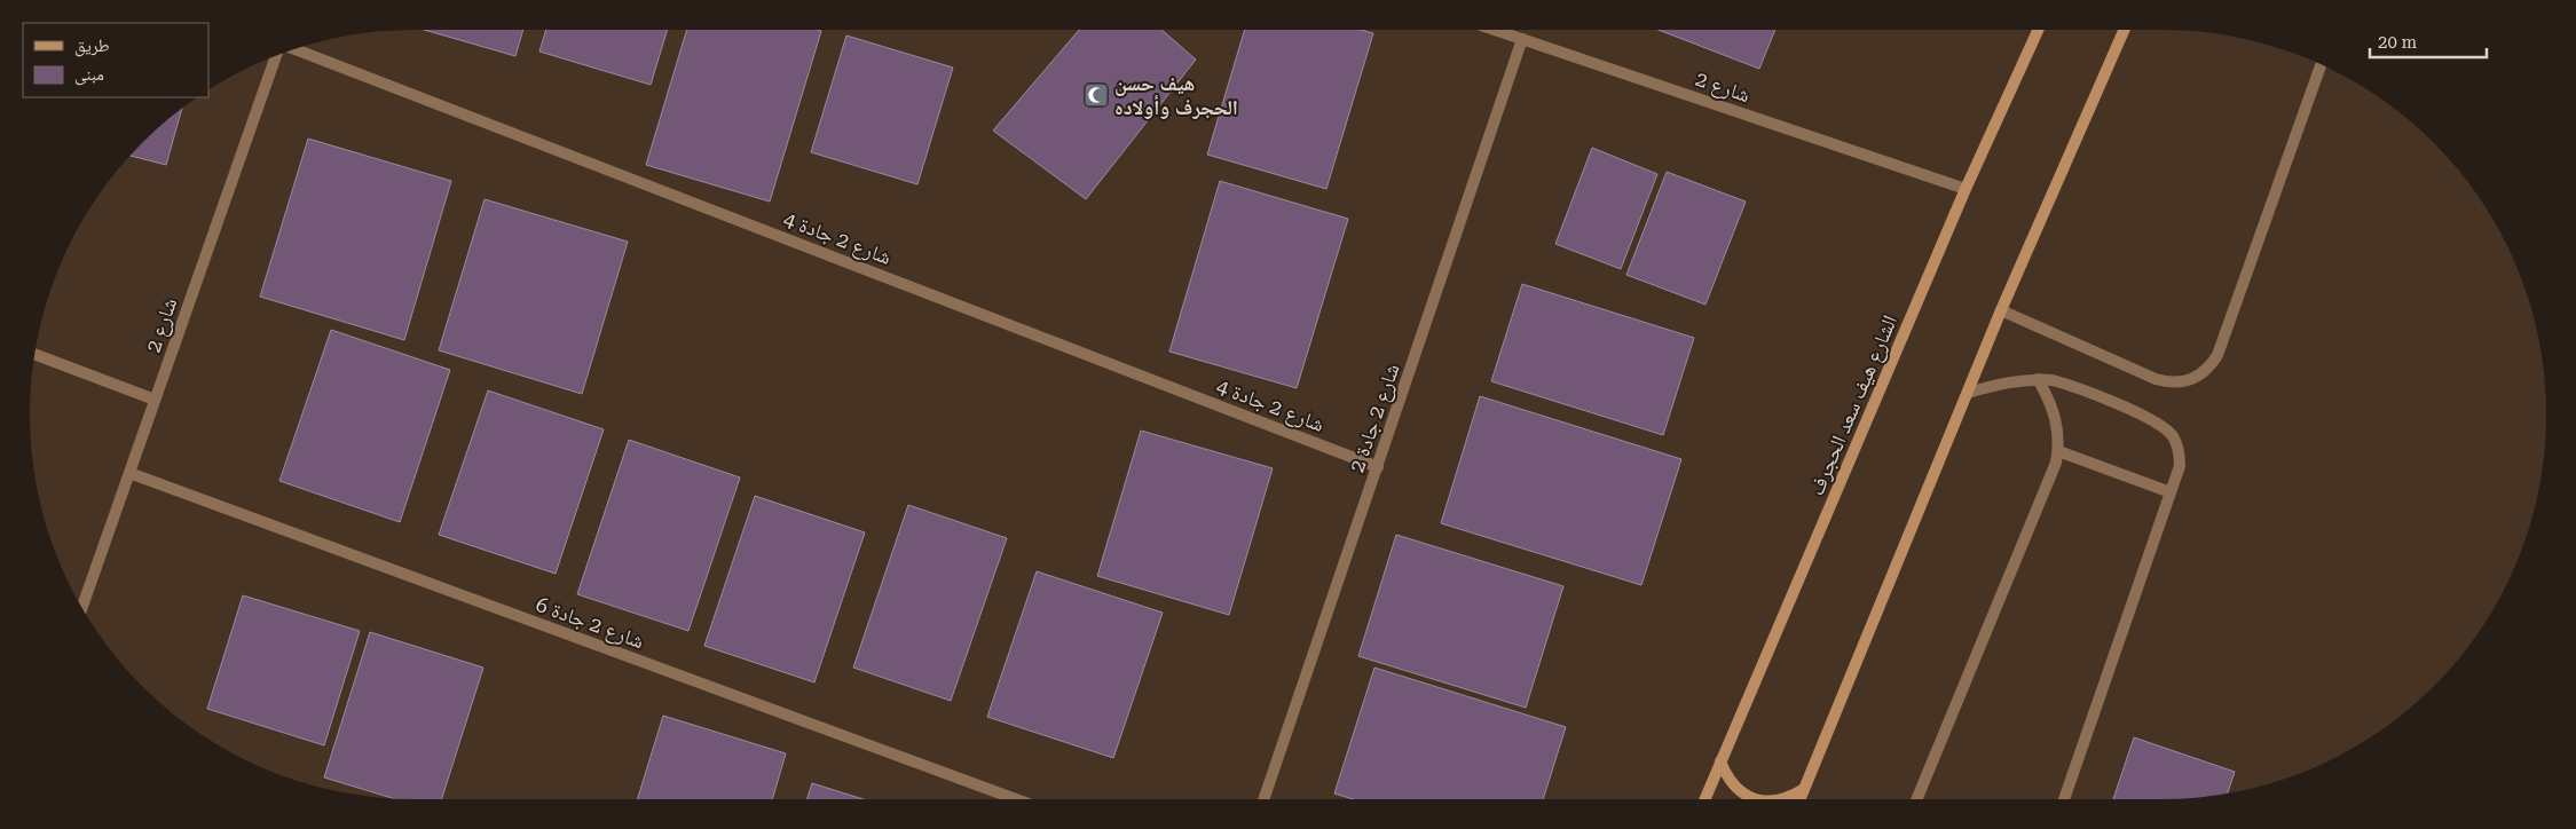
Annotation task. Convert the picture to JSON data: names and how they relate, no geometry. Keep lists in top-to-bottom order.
{
  "streets": {
    "street": [
      "شارع 2",
      "شارع 2 جادة 4",
      "الشارع هيف سعد الحجرف",
      "شارع 2 جادة 2",
      "شارع 2 جادة 6"
    ]
  },
  "crossings": [
    ["شارع 2", "الشارع هيف سعد الحجرف"],
    ["شارع 2", "شارع 2 جادة 2"],
    ["شارع 2", "شارع 2 جادة 6"],
    ["شارع 2 جادة 4", "شارع 2 جادة 2"]
  ],
  "places": {
    "mosque": ["هيف حسن الحجرف وأولاده"]
  },
  "legend": ["طريق", "مبنى"],
  "scale_bar": "20 m"
}
